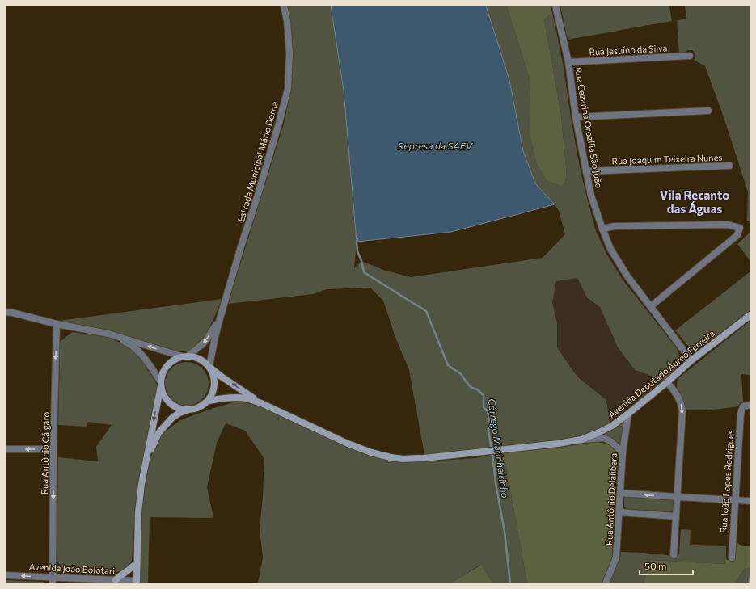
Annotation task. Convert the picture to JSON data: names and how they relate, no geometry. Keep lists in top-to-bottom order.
{
  "streets": {
    "main road": ["Avenida Deputado Áureo Ferreira"],
    "street": [
      "Rua Jesuíno da Silva",
      "Rua Cezarina Orozília São João",
      "Rua Joaquim Teixeira Nunes",
      "Estrada Municipal Mário Dorna",
      "Rua Antônio Cálgaro",
      "Rua João Lopes Rodrigues",
      "Rua Antônio Delalibera",
      "Avenida João Bolotari"
    ]
  },
  "crossings": [
    ["Rua Jesuíno da Silva", "Rua Cezarina Orozília São João"],
    ["Rua Cezarina Orozília São João", "Rua Joaquim Teixeira Nunes"],
    ["Rua Cezarina Orozília São João", "Avenida Deputado Áureo Ferreira"],
    ["Avenida Deputado Áureo Ferreira", "Rua Antônio Delalibera"],
    ["Rua Antônio Cálgaro", "Avenida João Bolotari"]
  ],
  "one_way": ["Rua Antônio Cálgaro", "Avenida João Bolotari"],
  "districts": ["Vila Recanto das Águas"],
  "water": ["Represa da SAEV", "Córrego Marinheirinho"],
  "scale_bar": "50 m"
}
